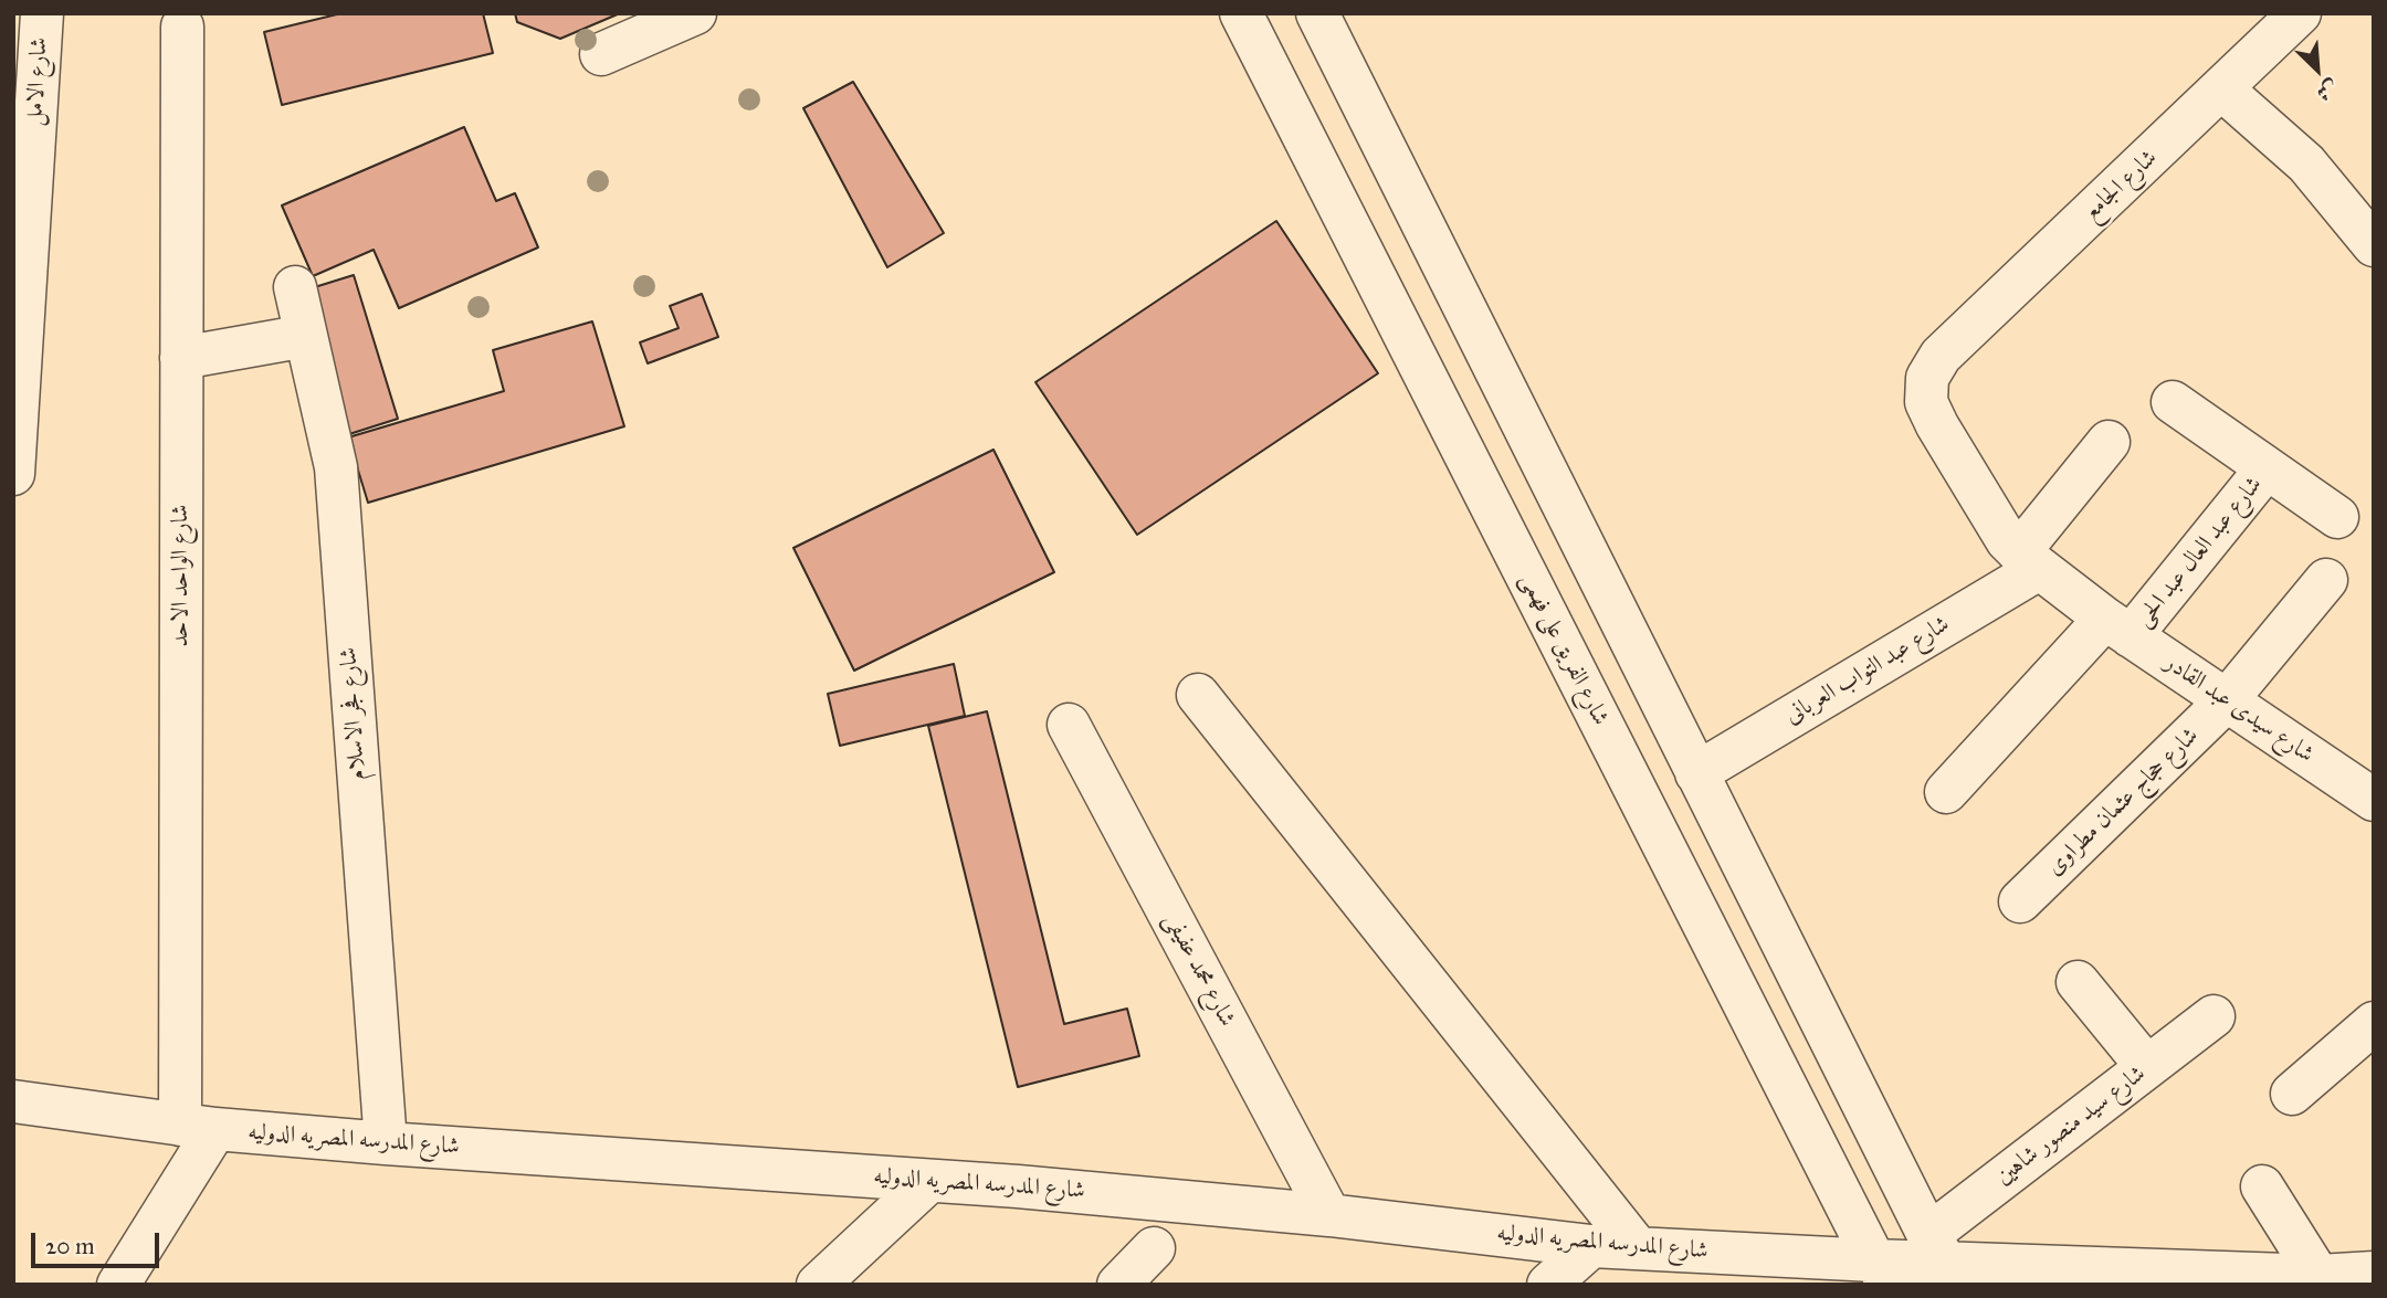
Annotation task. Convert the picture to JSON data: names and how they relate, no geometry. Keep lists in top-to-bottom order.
{
  "streets": {
    "street": [
      "شارع الامل",
      "شارع الجامع",
      "شارع عبد العال عبد الحى",
      "شارع الواحد الاحد",
      "شارع الفريق على فهمى",
      "شارع عبد التواب العربانى",
      "شارع سيدى عبد القادر",
      "شارع فجر الاسلام",
      "شارع حجاج عثمان مطراوى",
      "شارع محمد عفيفى",
      "شارع سيد منصور شاهين",
      "شارع المدرسه المصريه الدوليه"
    ]
  },
  "crossings": [
    ["شارع الجامع", "شارع سيدى عبد القادر"],
    ["شارع عبد العال عبد الحى", "شارع سيدى عبد القادر"],
    ["شارع الواحد الاحد", "شارع المدرسه المصريه الدوليه"],
    ["شارع الفريق على فهمى", "شارع المدرسه المصريه الدوليه"],
    ["شارع عبد التواب العربانى", "شارع سيدى عبد القادر"],
    ["شارع سيدى عبد القادر", "شارع حجاج عثمان مطراوى"],
    ["شارع فجر الاسلام", "شارع المدرسه المصريه الدوليه"],
    ["شارع محمد عفيفى", "شارع المدرسه المصريه الدوليه"],
    ["شارع سيد منصور شاهين", "شارع المدرسه المصريه الدوليه"]
  ],
  "scale_bar": "20 m",
  "north": "bottom right"
}
